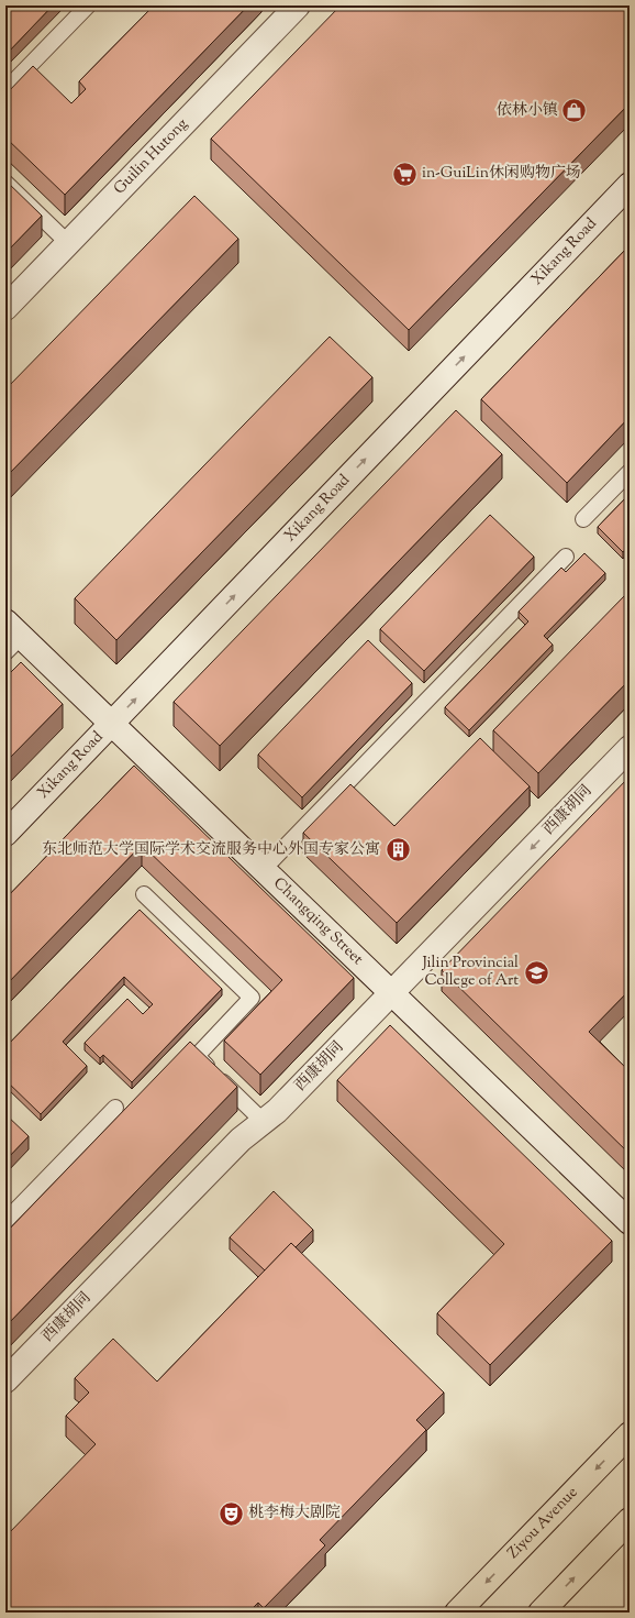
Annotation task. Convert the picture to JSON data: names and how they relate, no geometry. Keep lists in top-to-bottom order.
{
  "streets": {
    "main road": ["Ziyou Avenue"],
    "street": [
      "Guilin Hutong",
      "Xikang Road",
      "西康胡同",
      "Changqing Street"
    ]
  },
  "crossings": [
    ["Xikang Road", "Changqing Street"],
    ["西康胡同", "Changqing Street"]
  ],
  "one_way": ["Xikang Road", "西康胡同"],
  "places": {
    "shop": ["依林小镇"],
    "supermarket": ["in-GuiLin休闲购物广场"],
    "building": ["东北师范大学国际学术交流服务中心外国专家公寓"],
    "school or university": ["Jilin Provincial College of Art"],
    "theatre": ["桃李梅大剧院"]
  }
}
